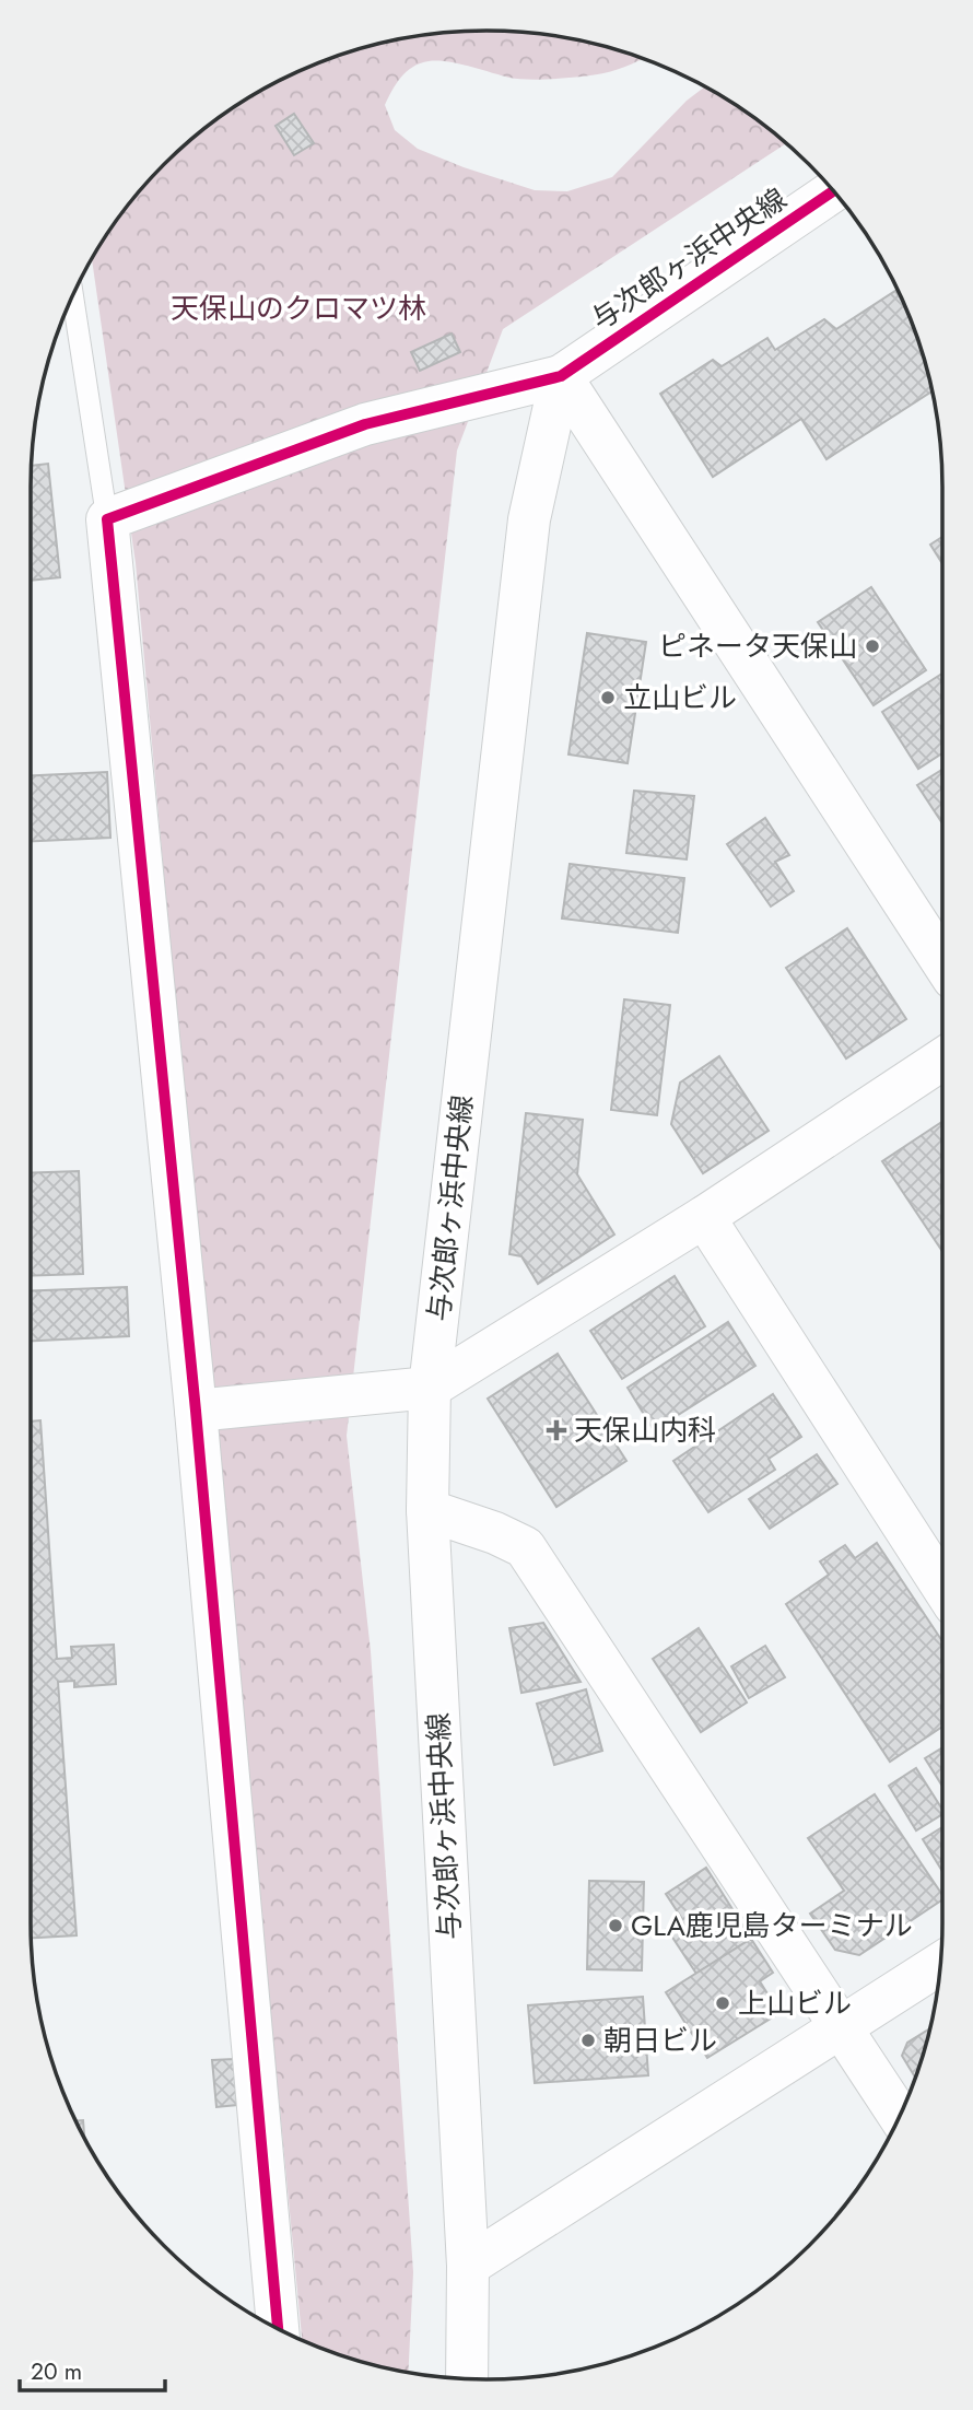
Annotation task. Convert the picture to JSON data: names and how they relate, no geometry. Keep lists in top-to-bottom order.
{
  "streets": {
    "street": ["与次郎ヶ浜中央線"]
  },
  "parks": ["天保山のクロマツ林"],
  "places": {
    "other": [
      "ピネータ天保山",
      "立山ビル",
      "GLA鹿児島ターミナル",
      "上山ビル",
      "朝日ビル"
    ],
    "health": ["天保山内科"]
  },
  "scale_bar": "20 m"
}
